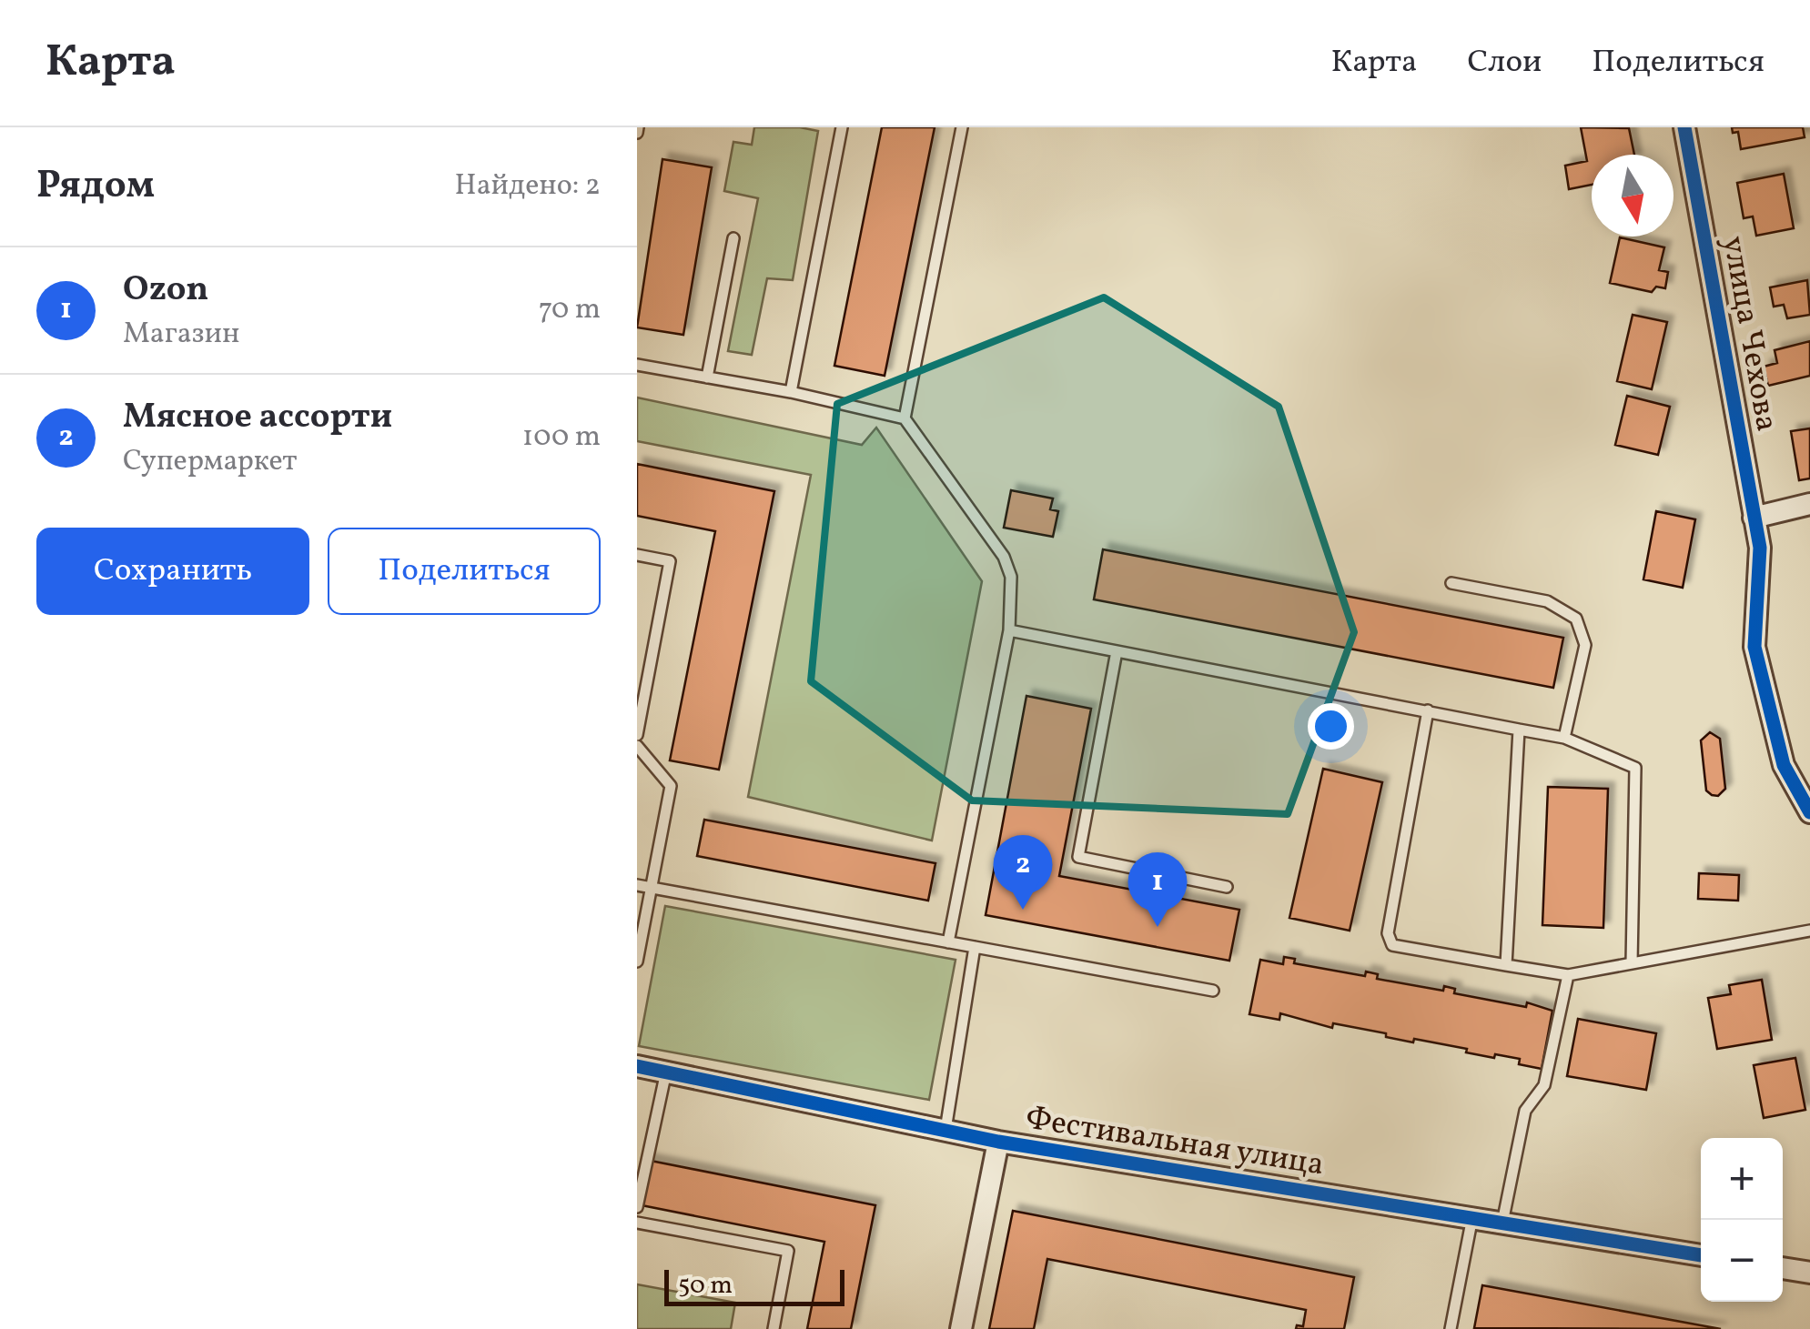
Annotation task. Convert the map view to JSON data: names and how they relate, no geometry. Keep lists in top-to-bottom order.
{
  "streets": {
    "street": ["улица Чехова", "Фестивальная улица"]
  },
  "scale_bar": "50 m",
  "north": "bottom",
  "page": {
    "header": "Карта",
    "nav": ["Карта", "Слои", "Поделиться"],
    "heading": ["Рядом", "Найдено: 2"],
    "list": [
      {
        "mark": "1",
        "name": "Ozon",
        "note": "Магазин",
        "value": "70 m"
      },
      {
        "mark": "2",
        "name": "Мясное ассорти",
        "note": "Супермаркет",
        "value": "100 m"
      }
    ],
    "buttons": ["Сохранить", "Поделиться"],
    "pins": ["2", "1"],
    "map_buttons": ["+", "−"],
    "scale": "50 m"
  }
}
